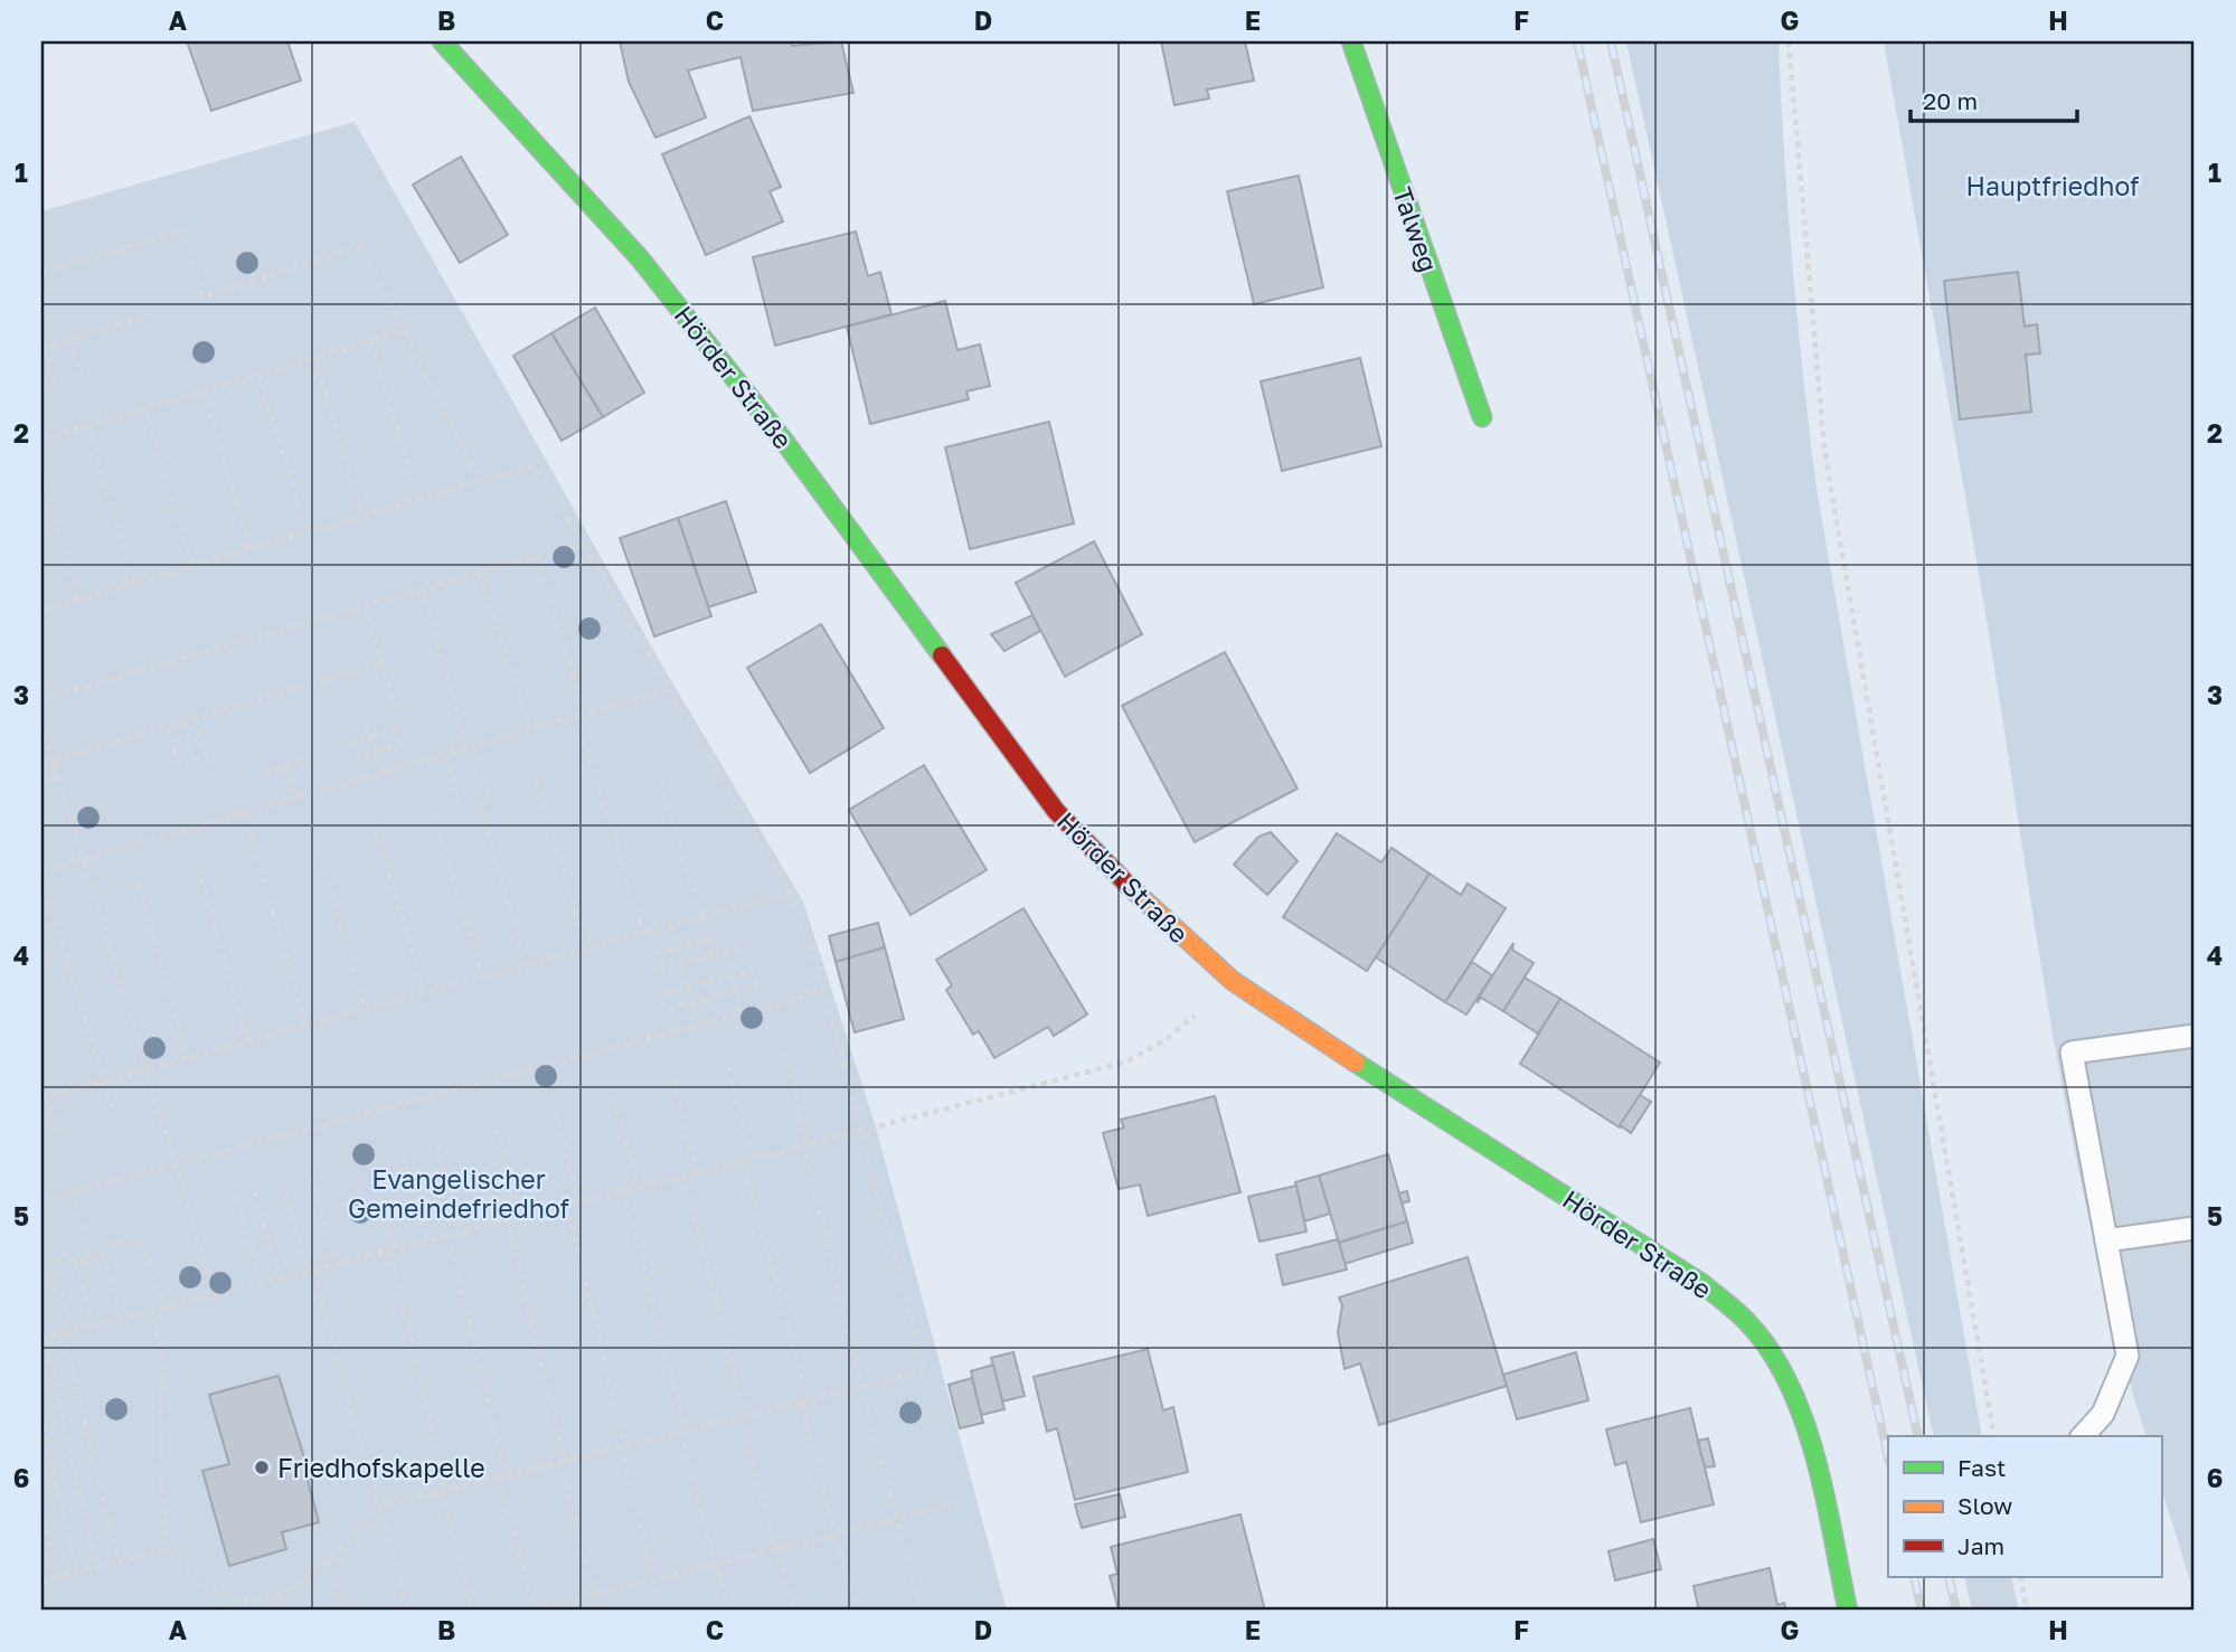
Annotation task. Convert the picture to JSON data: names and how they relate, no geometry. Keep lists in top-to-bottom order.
{
  "streets": {
    "street": ["Talweg", "Hörder Straße"]
  },
  "parks": ["Hauptfriedhof", "Evangelischer Gemeindefriedhof"],
  "places": ["Friedhofskapelle"],
  "legend": ["Fast", "Slow", "Jam"],
  "scale_bar": "20 m",
  "grid": {
    "columns": [
      "A",
      "B",
      "C",
      "D",
      "E",
      "F",
      "G",
      "H"
    ],
    "rows": [
      "1",
      "2",
      "3",
      "4",
      "5",
      "6"
    ]
  }
}
